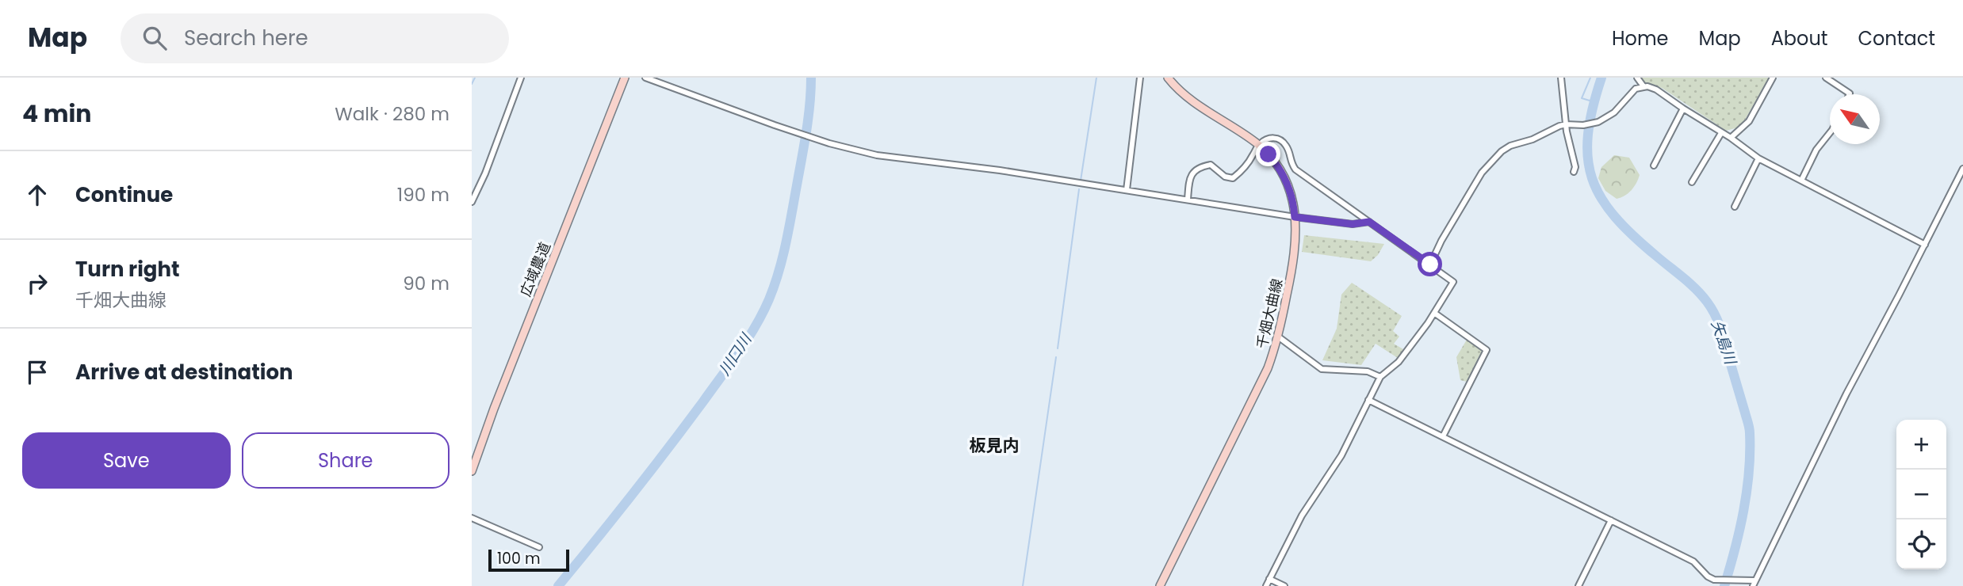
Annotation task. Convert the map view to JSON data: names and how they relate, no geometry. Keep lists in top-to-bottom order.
{
  "streets": {
    "main road": ["広域農道", "千畑大曲線"]
  },
  "districts": ["板見内"],
  "water": ["矢島川", "川口川"],
  "scale_bar": "100 m",
  "north": "top left",
  "page": {
    "header": "Map",
    "search": "Search here",
    "nav": [
      "Home",
      "Map",
      "About",
      "Contact"
    ],
    "heading": ["4 min", "Walk · 280 m"],
    "list": [
      ["Continue", "190 m"],
      ["Turn right", "千畑大曲線", "90 m"],
      "Arrive at destination"
    ],
    "buttons": ["Save", "Share"],
    "map_buttons": ["+", "−"],
    "scale": "100 m"
  }
}
